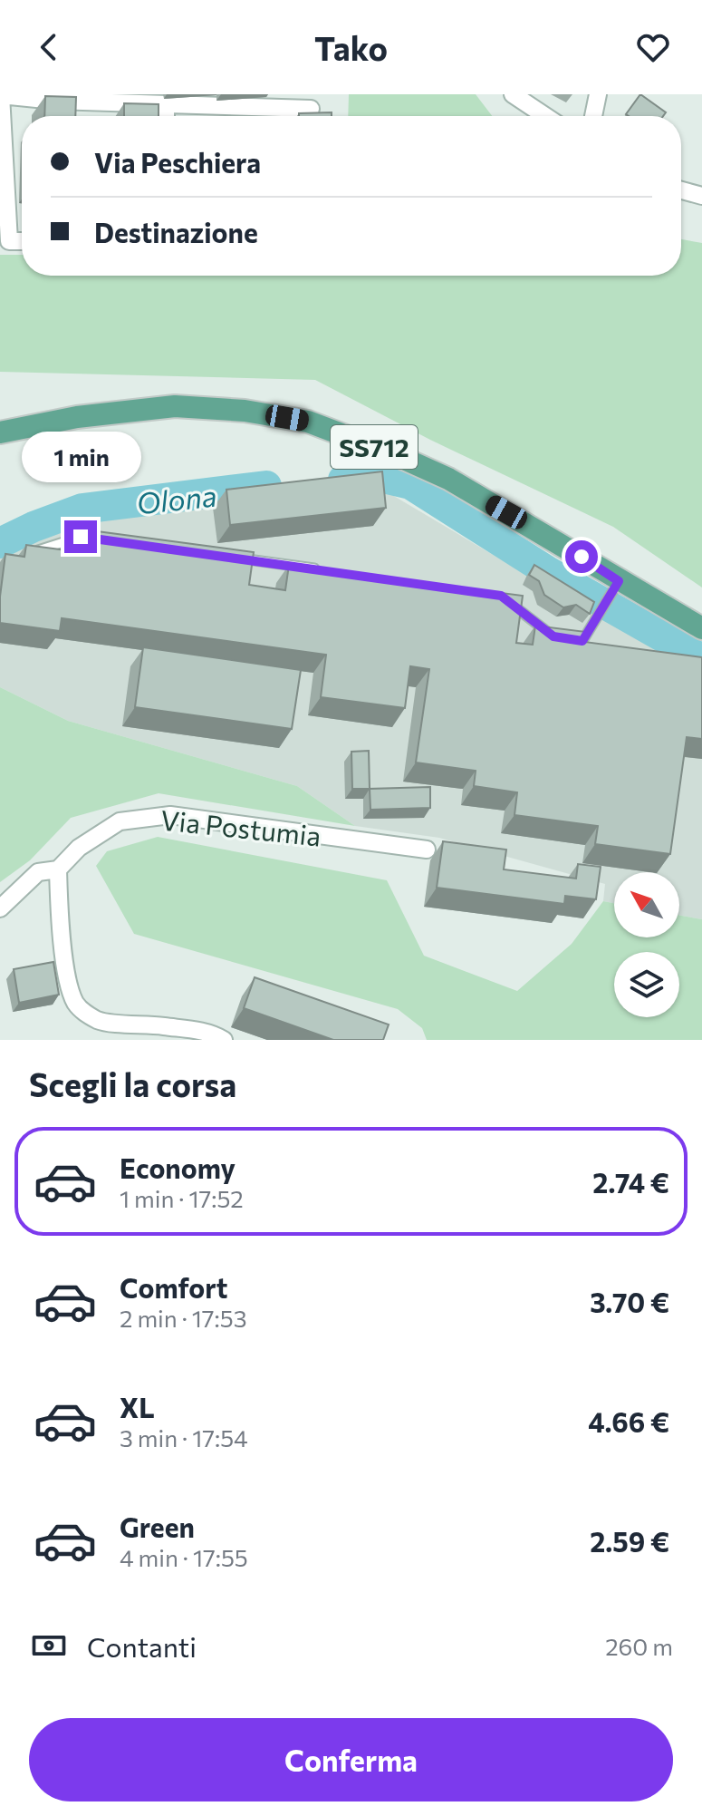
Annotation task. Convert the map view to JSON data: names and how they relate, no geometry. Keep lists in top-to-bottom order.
{
  "streets": {
    "main road": ["SS712"],
    "street": ["Via Postumia"]
  },
  "water": ["Olona"],
  "north": "top left",
  "page": {
    "header": "Tako",
    "banner": ["Via Peschiera", "Destinazione"],
    "bubble": "1 min",
    "heading": "Scegli la corsa",
    "list": [
      {
        "name": "Economy",
        "note": "1 min · 17:52",
        "value": "2.74 €"
      },
      {
        "name": "Comfort",
        "note": "2 min · 17:53",
        "value": "3.70 €"
      },
      {
        "name": "XL",
        "note": "3 min · 17:54",
        "value": "4.66 €"
      },
      {
        "name": "Green",
        "note": "4 min · 17:55",
        "value": "2.59 €"
      }
    ],
    "pay": ["Contanti", "260 m"],
    "buttons": "Conferma"
  }
}
